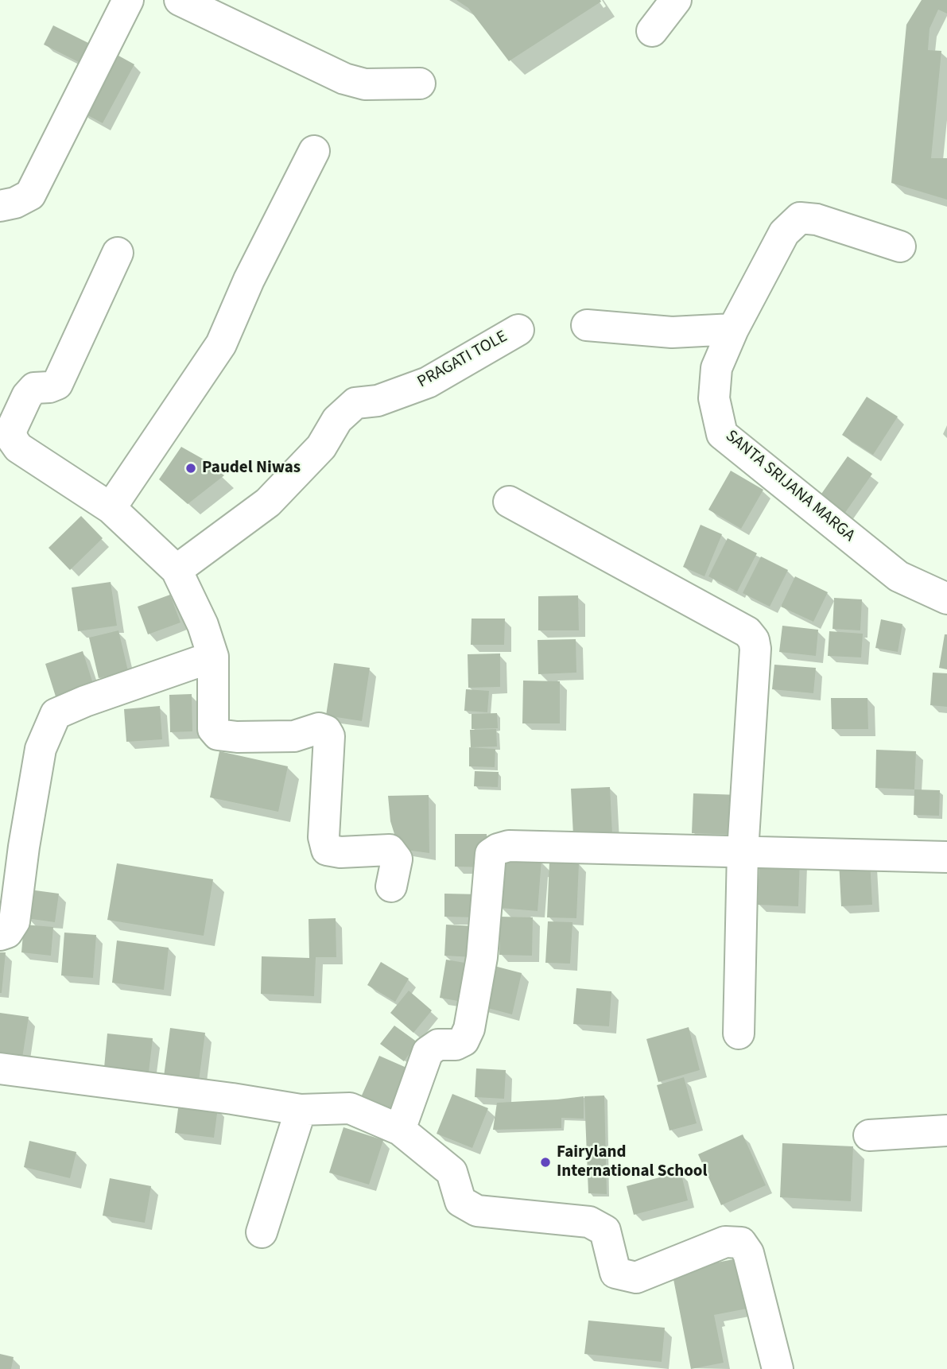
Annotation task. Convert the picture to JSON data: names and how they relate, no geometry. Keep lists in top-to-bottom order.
{
  "streets": {
    "street": ["PRAGATI TOLE", "SANTA SRIJANA MARGA"]
  },
  "places": ["Paudel Niwas", "Fairyland International School"]
}
